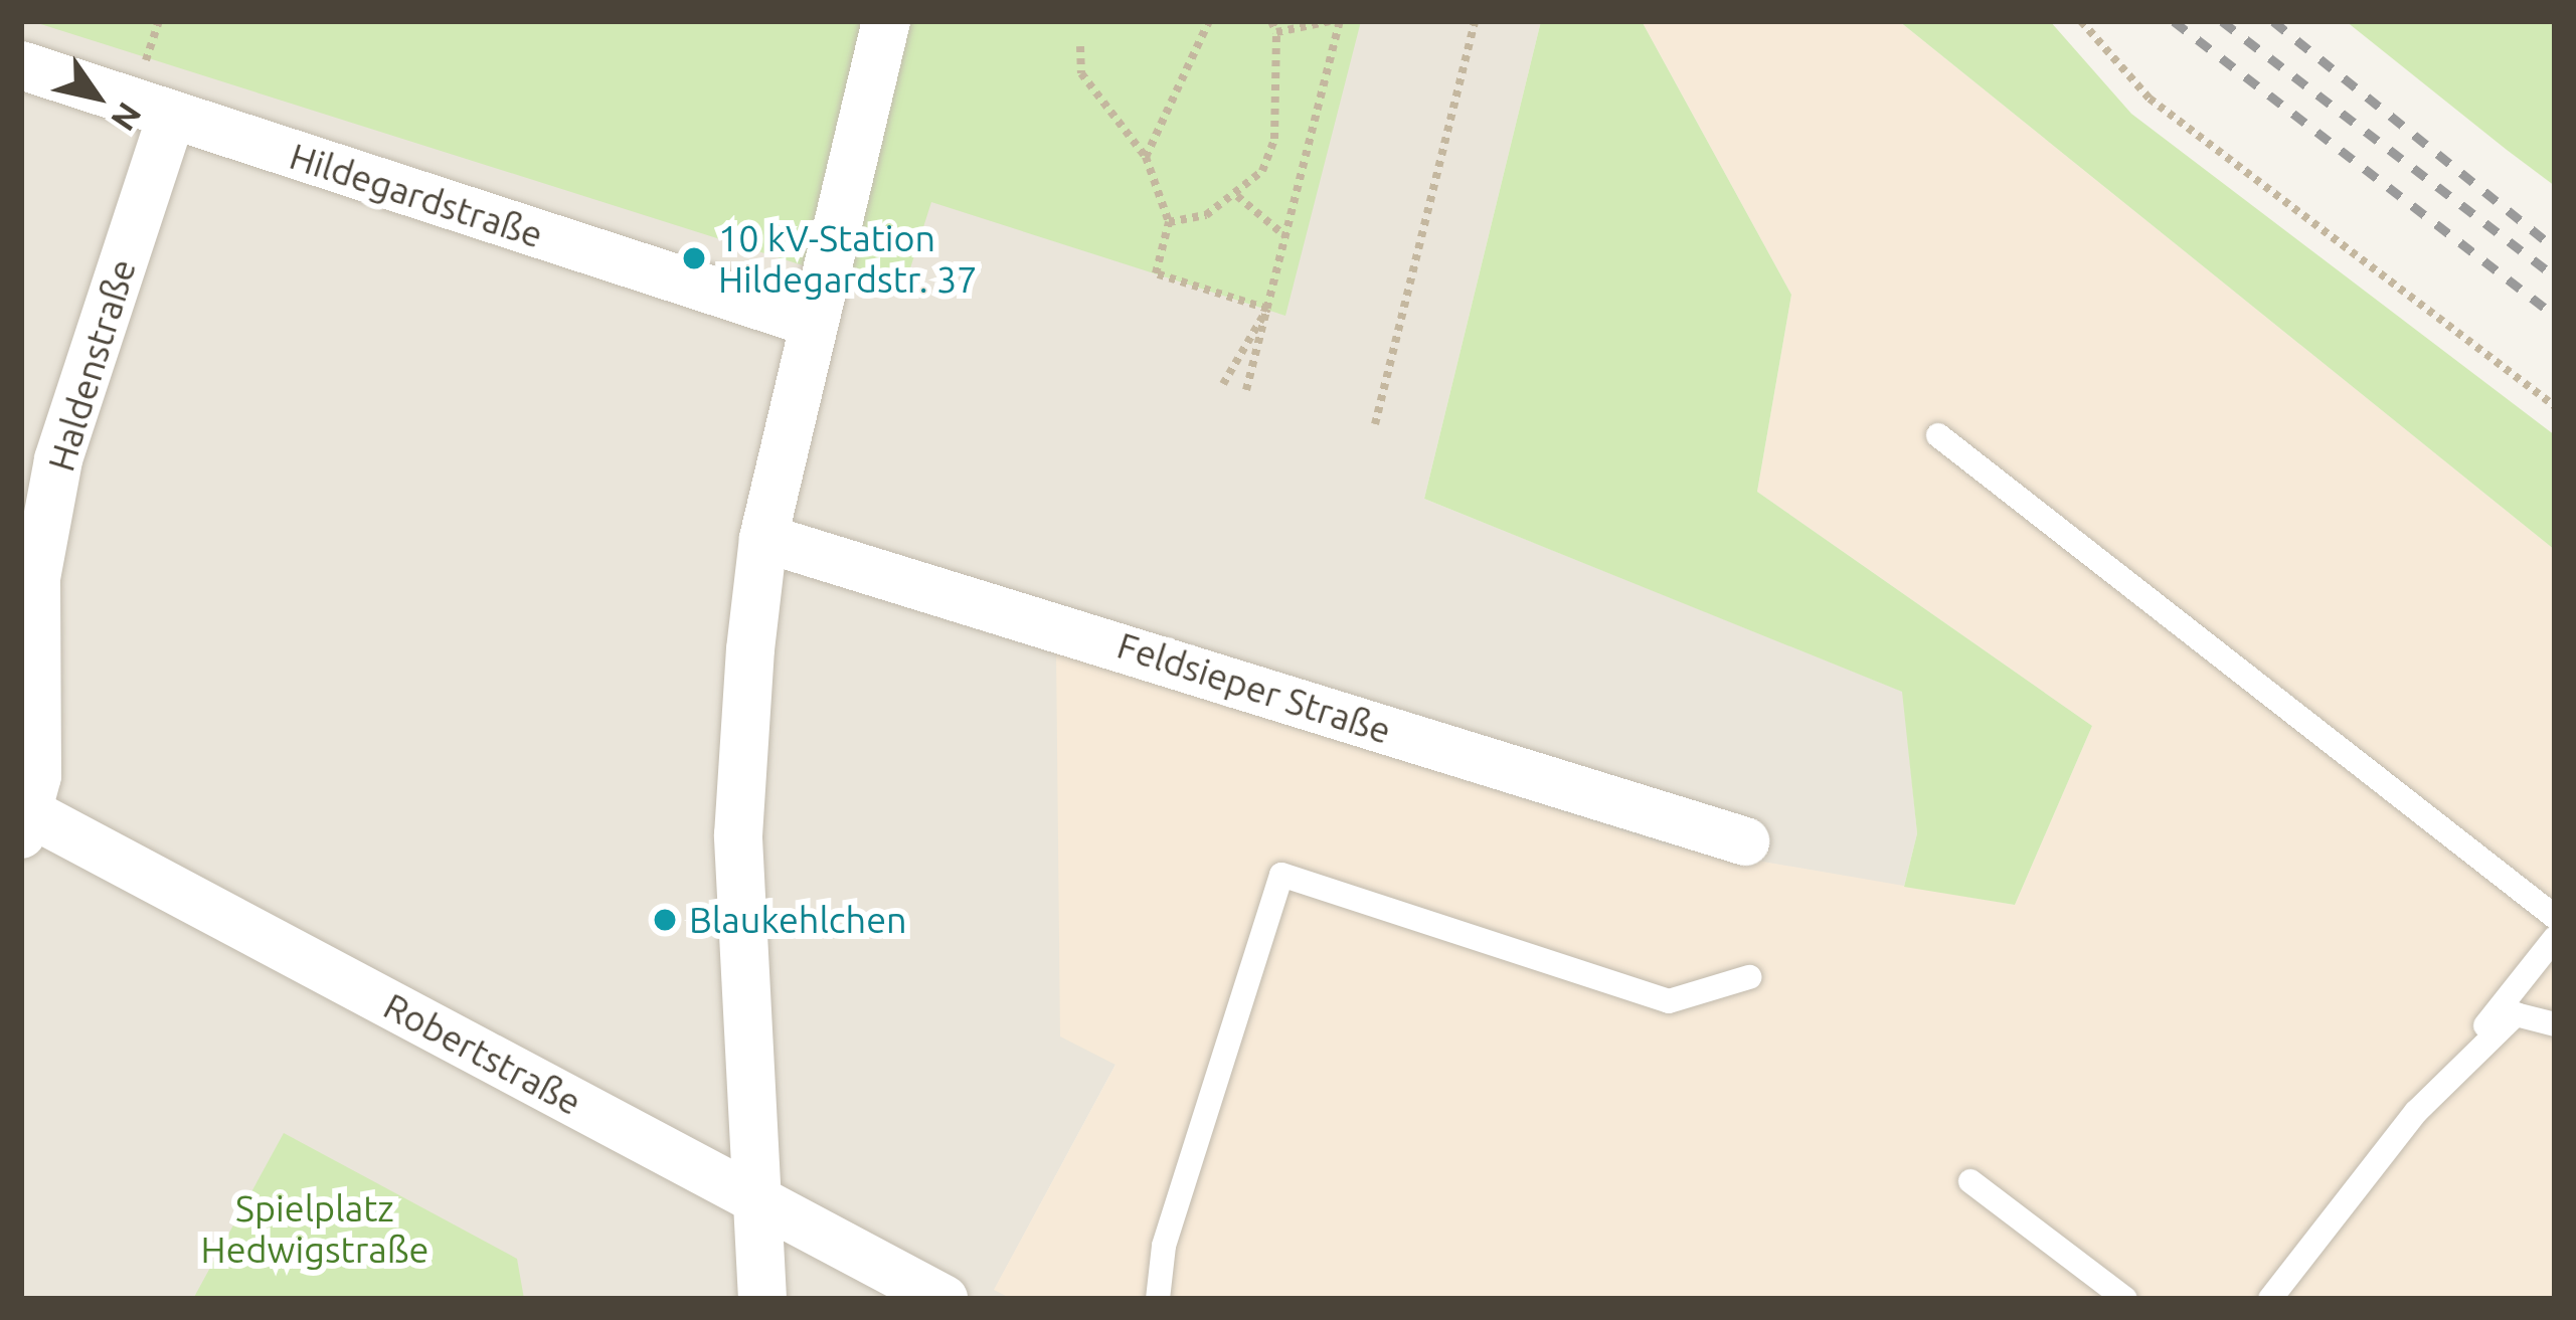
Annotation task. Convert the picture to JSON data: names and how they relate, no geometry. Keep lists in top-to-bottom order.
{
  "streets": {
    "street": [
      "Hildegardstraße",
      "Haldenstraße",
      "Feldsieper Straße",
      "Robertstraße"
    ]
  },
  "crossings": [
    ["Hildegardstraße", "Haldenstraße"],
    ["Haldenstraße", "Robertstraße"]
  ],
  "parks": ["Spielplatz Hedwigstraße"],
  "places": ["10 kV-Station Hildegardstr. 37", "Blaukehlchen"],
  "north": "bottom right"
}
